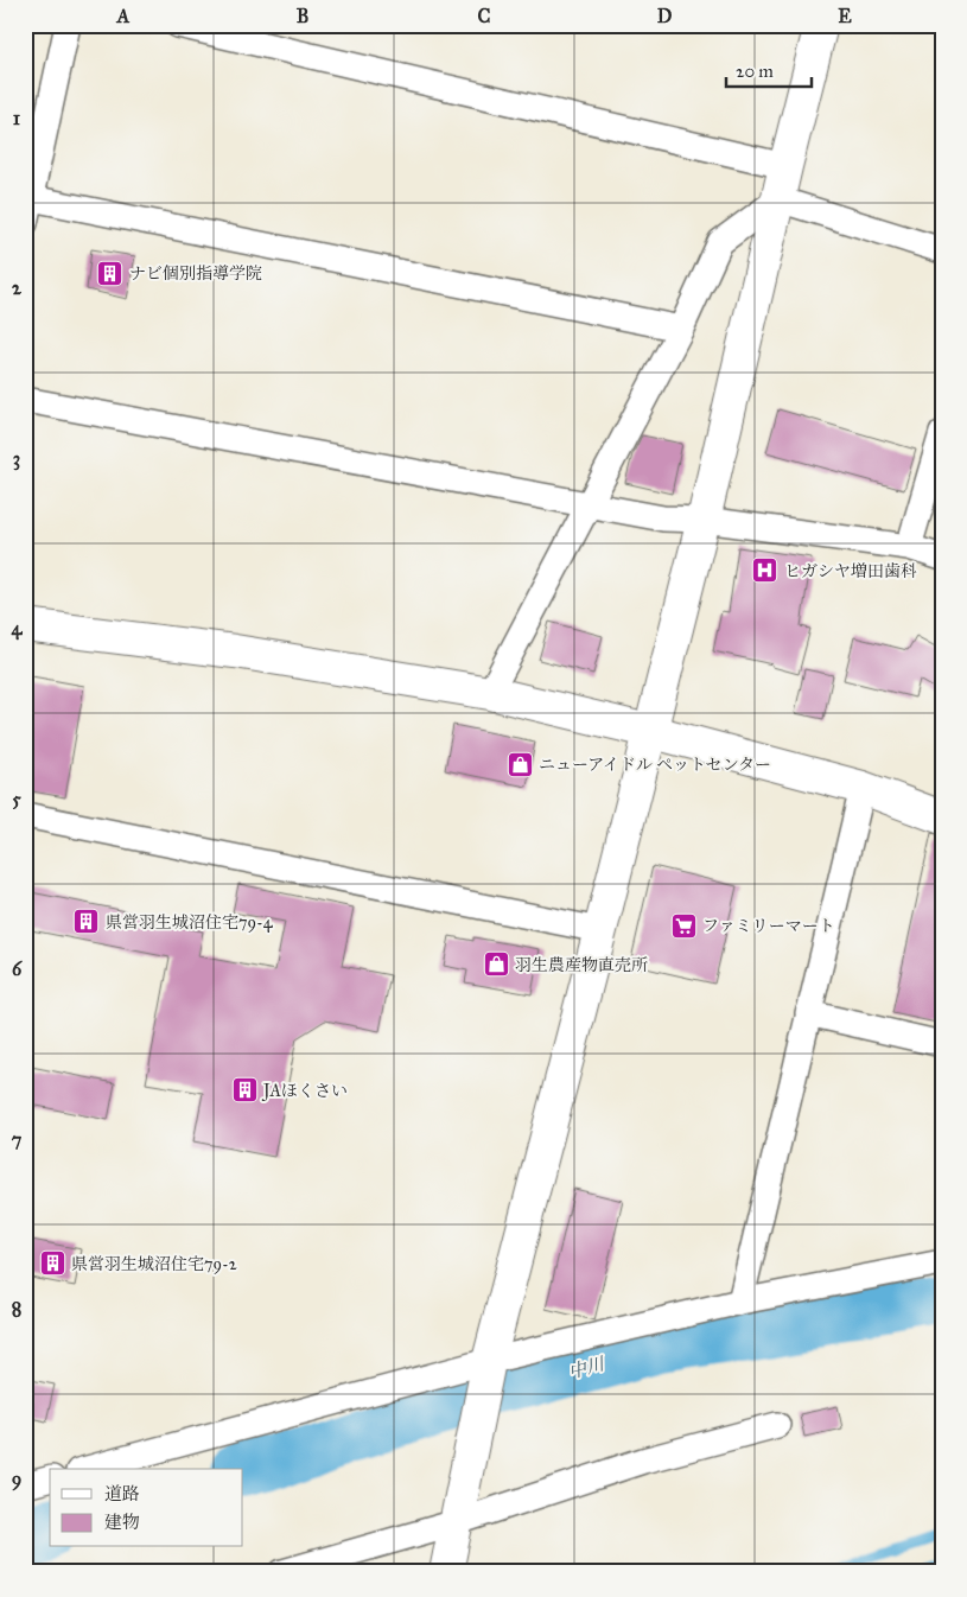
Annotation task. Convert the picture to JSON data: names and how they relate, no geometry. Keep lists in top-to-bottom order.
{
  "water": ["中川"],
  "places": {
    "building": [
      "ナビ個別指導学院",
      "県営羽生城沼住宅79-4",
      "JAほくさい",
      "県営羽生城沼住宅79-2"
    ],
    "hospital": ["ヒガシヤ増田歯科"],
    "shop": ["ニューアイドル ペットセンター", "羽生農産物直売所"],
    "supermarket": ["ファミリーマート"]
  },
  "legend": ["道路", "建物"],
  "scale_bar": "20 m",
  "grid": {
    "columns": [
      "A",
      "B",
      "C",
      "D",
      "E"
    ],
    "rows": [
      "1",
      "2",
      "3",
      "4",
      "5",
      "6",
      "7",
      "8",
      "9"
    ]
  }
}
